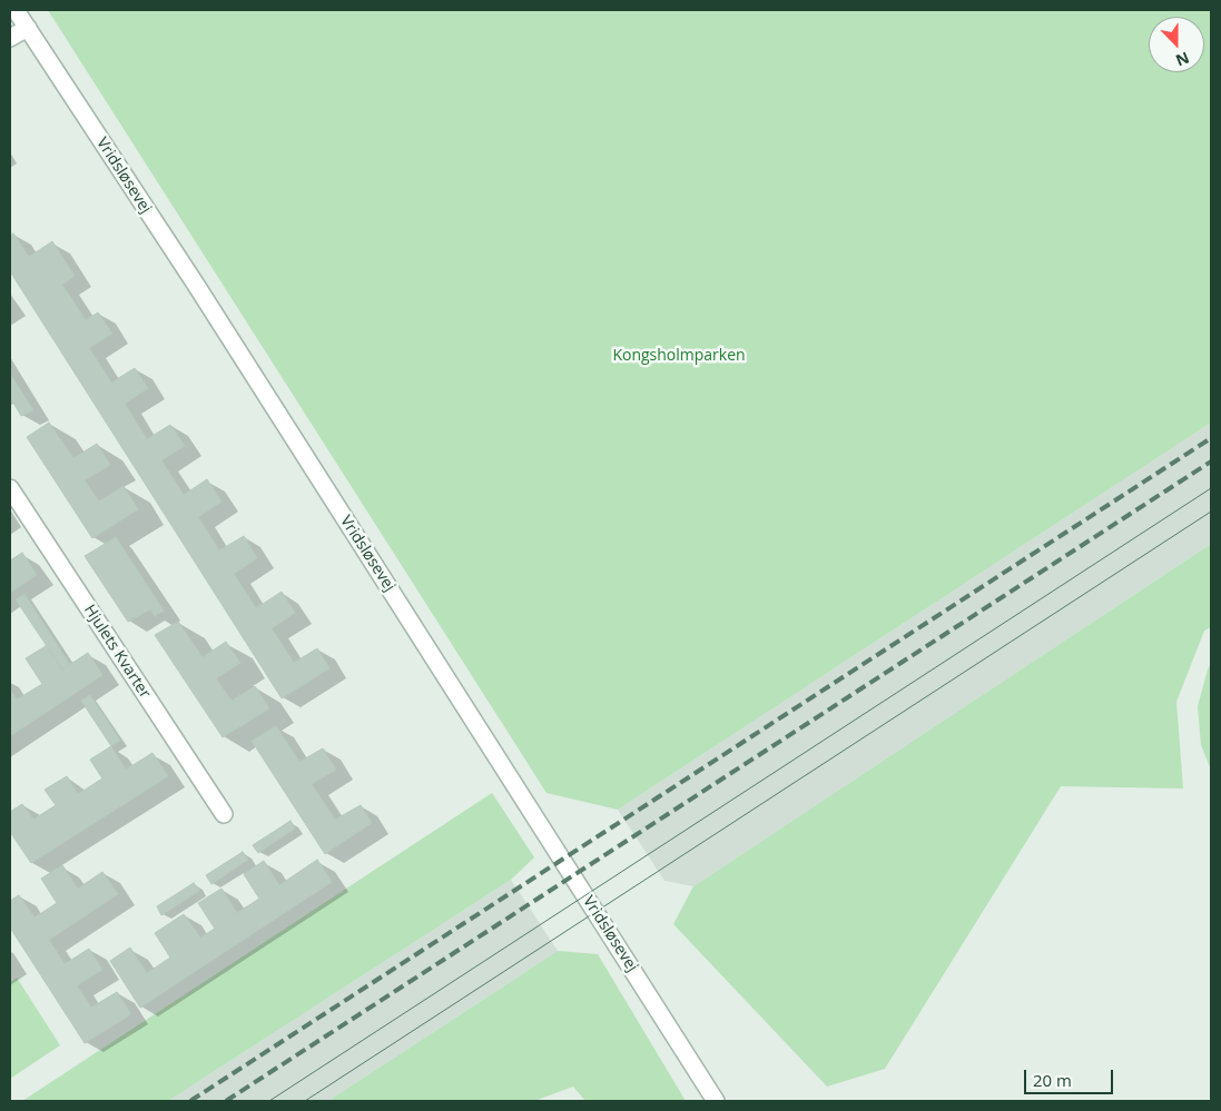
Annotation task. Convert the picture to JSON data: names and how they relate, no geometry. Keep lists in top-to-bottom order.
{
  "streets": {
    "street": ["Vridsløsevej", "Hjulets Kvarter"]
  },
  "parks": ["Kongsholmparken"],
  "scale_bar": "20 m",
  "north": "bottom"
}
